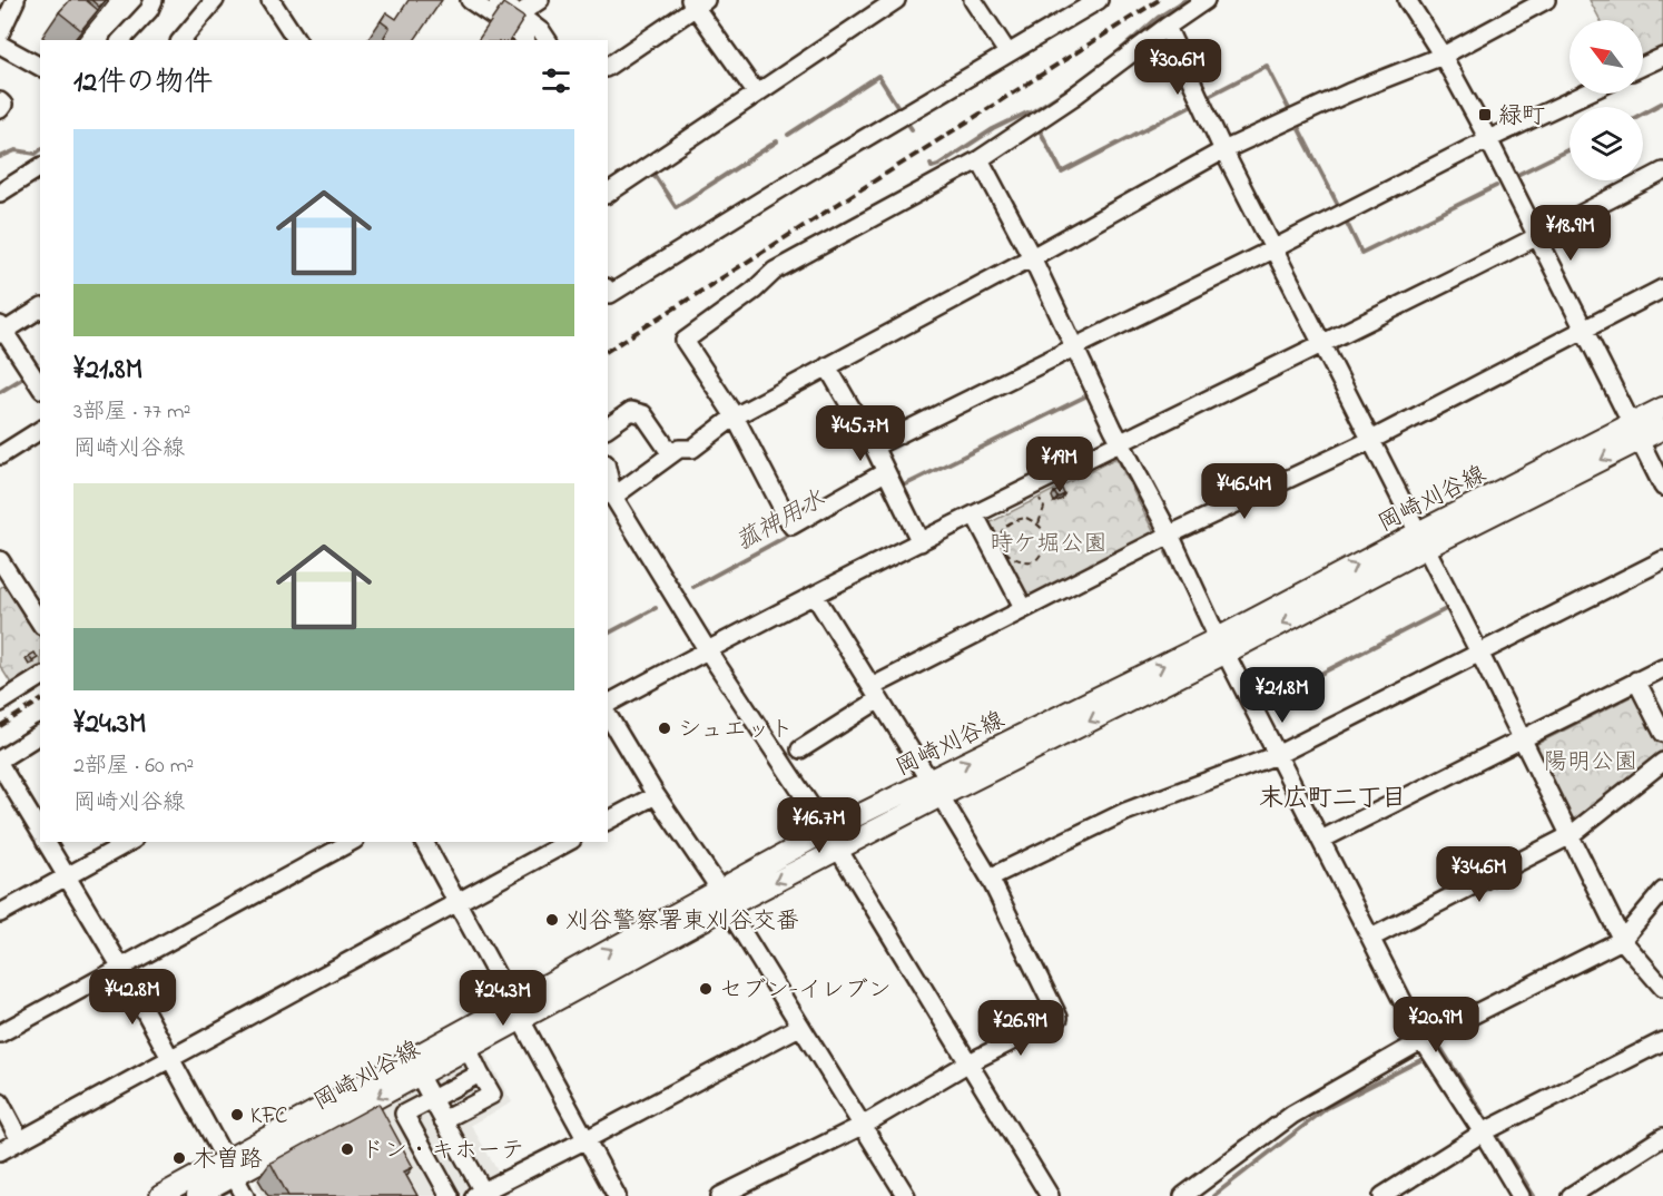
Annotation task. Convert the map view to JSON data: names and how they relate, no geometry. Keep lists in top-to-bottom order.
{
  "streets": {
    "main road": ["岡崎刈谷線"]
  },
  "districts": ["末広町二丁目"],
  "water": ["菰神用水"],
  "parks": ["時ケ堀公園", "陽明公園"],
  "places": {
    "transit": ["緑町"],
    "other": [
      "シュエット",
      "刈谷警察署東刈谷交番",
      "セブン-イレブン",
      "KFC",
      "ドン・キホーテ",
      "木曽路"
    ]
  },
  "north": "top left",
  "page": {
    "price": [
      "¥30.6M",
      "¥18.9M",
      "¥45.7M",
      "¥19M",
      "¥46.4M",
      "¥21.8M",
      "¥16.7M",
      "¥34.6M",
      "¥42.8M",
      "¥24.3M",
      "¥20.9M",
      "¥26.9M"
    ],
    "heading": "12件の物件",
    "list": [
      {
        "name": "¥21.8M",
        "note": "3部屋 · 77 m² · 岡崎刈谷線"
      },
      {
        "name": "¥24.3M",
        "note": "2部屋 · 60 m² · 岡崎刈谷線"
      }
    ]
  }
}
